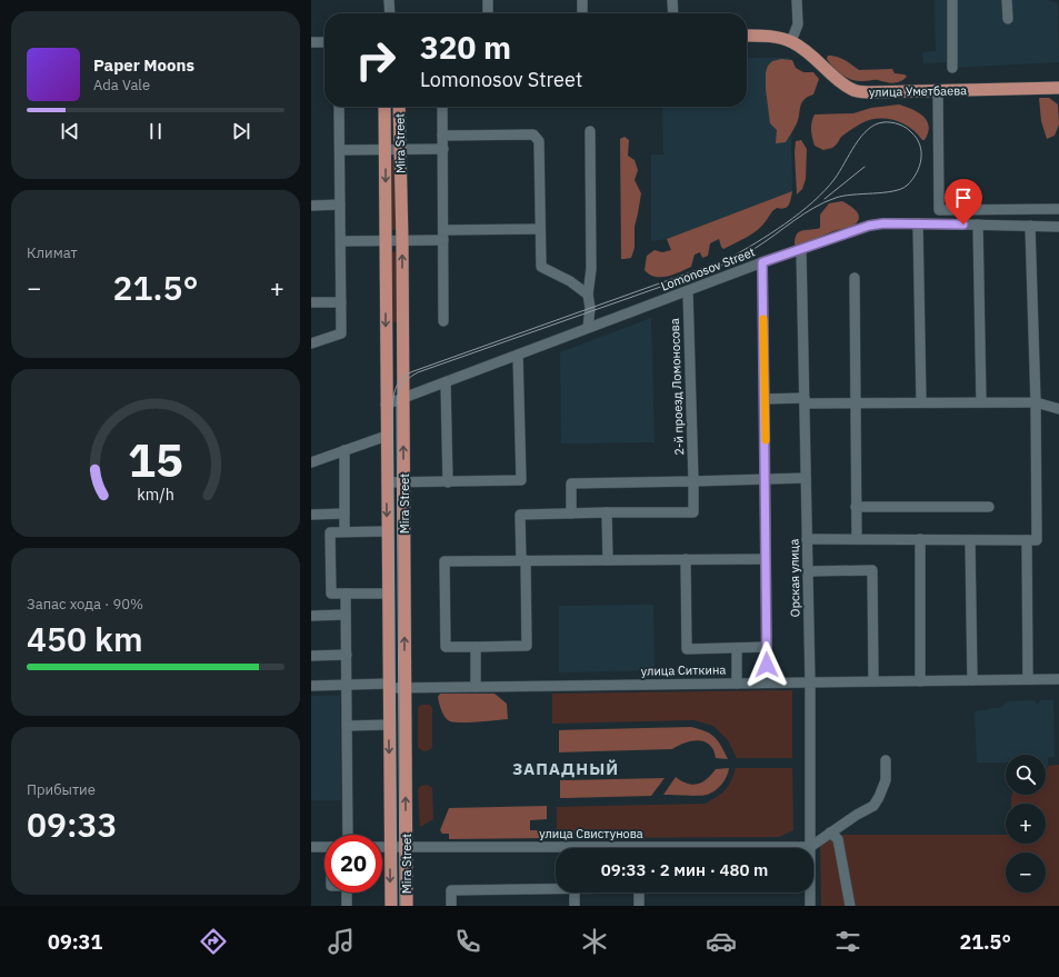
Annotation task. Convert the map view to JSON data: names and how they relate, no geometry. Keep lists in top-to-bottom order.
{
  "streets": {
    "main road": ["улица Уметбаева", "Mira Street"],
    "street": [
      "Lomonosov Street",
      "2-й проезд Ломоносова",
      "Орская улица",
      "улица Ситкина",
      "улица Свистунова"
    ]
  },
  "crossings": [
    ["Mira Street", "Lomonosov Street"],
    ["Mira Street", "улица Ситкина"],
    ["Mira Street", "улица Свистунова"],
    ["Lomonosov Street", "2-й проезд Ломоносова"],
    ["Lomonosov Street", "Орская улица"],
    ["Орская улица", "улица Ситкина"],
    ["Орская улица", "улица Свистунова"]
  ],
  "districts": ["ЗАПАДНЫЙ"],
  "page": {
    "turn": ["320 m", "Lomonosov Street"],
    "song": ["Paper Moons", "Ada Vale"],
    "tile": [
      "Климат",
      ["Запас хода · 90%", "450 km"],
      ["Прибытие", "09:33"]
    ],
    "heat": ["−", "21.5°", "+"],
    "map_buttons": ["+", "−"],
    "limit": "20",
    "trip": "09:33 · 2 мин · 480 m",
    "tabs": ["09:31", "21.5°"],
    "gauge": ["15", "km/h"]
  }
}
